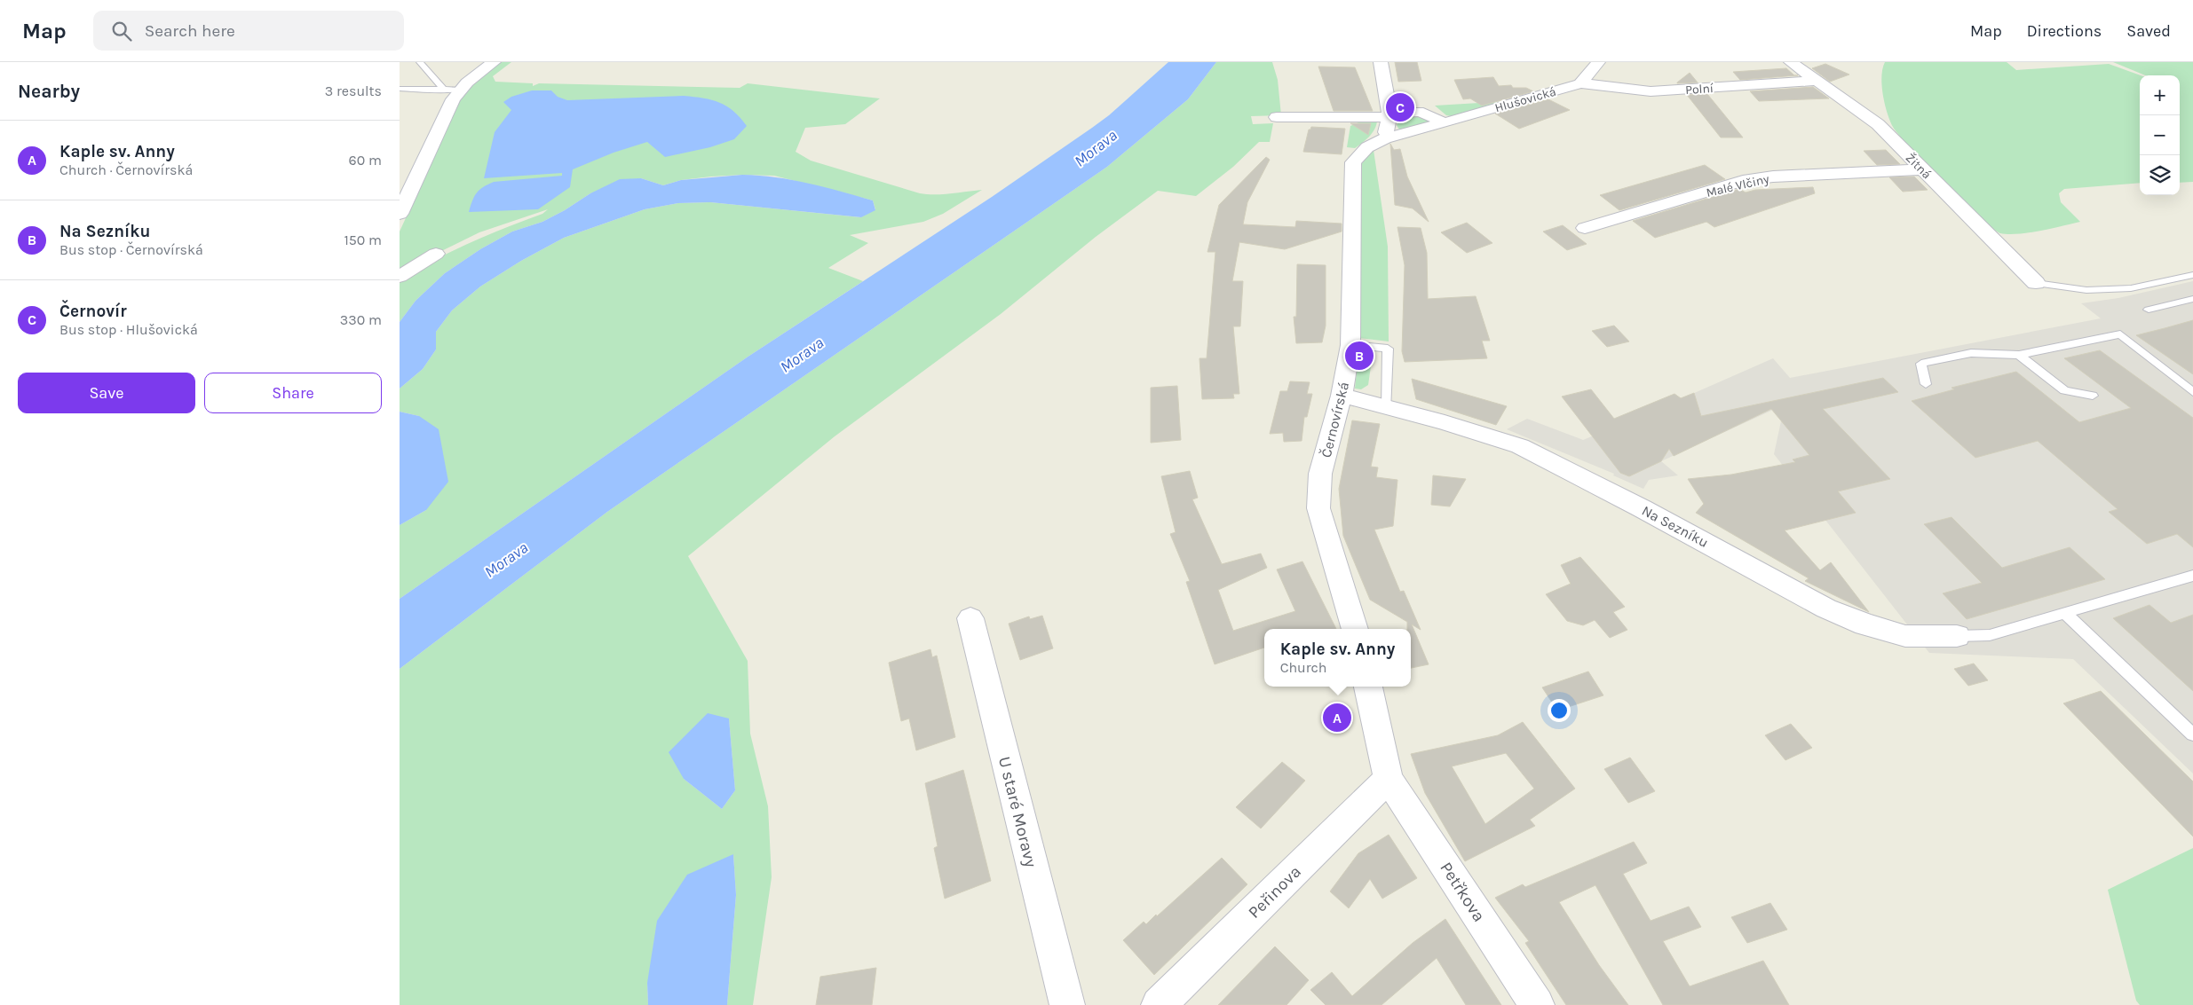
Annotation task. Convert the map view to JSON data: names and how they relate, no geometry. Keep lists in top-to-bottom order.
{
  "streets": {
    "street": [
      "Polní",
      "Hlušovická",
      "Žitná",
      "Malé Vlčiny",
      "Černovírská",
      "Na Sezníku",
      "U staré Moravy",
      "Peřinova",
      "Petřkova"
    ]
  },
  "crossings": [
    ["Polní", "Hlušovická"],
    ["Polní", "Žitná"],
    ["Hlušovická", "Černovírská"],
    ["Žitná", "Malé Vlčiny"],
    ["Černovírská", "Na Sezníku"],
    ["Peřinova", "Petřkova"]
  ],
  "water": ["Morava"],
  "page": {
    "header": "Map",
    "search": "Search here",
    "nav": ["Map", "Directions", "Saved"],
    "heading": ["Nearby", "3 results"],
    "map_buttons": ["+", "−"],
    "pins": ["C", "B", "A"],
    "list": [
      {
        "mark": "A",
        "name": "Kaple sv. Anny",
        "note": "Church · Černovírská",
        "value": "60 m"
      },
      {
        "mark": "B",
        "name": "Na Sezníku",
        "note": "Bus stop · Černovírská",
        "value": "150 m"
      },
      {
        "mark": "C",
        "name": "Černovír",
        "note": "Bus stop · Hlušovická",
        "value": "330 m"
      }
    ],
    "buttons": ["Save", "Share"],
    "popup": ["Kaple sv. Anny", "Church"]
  }
}
